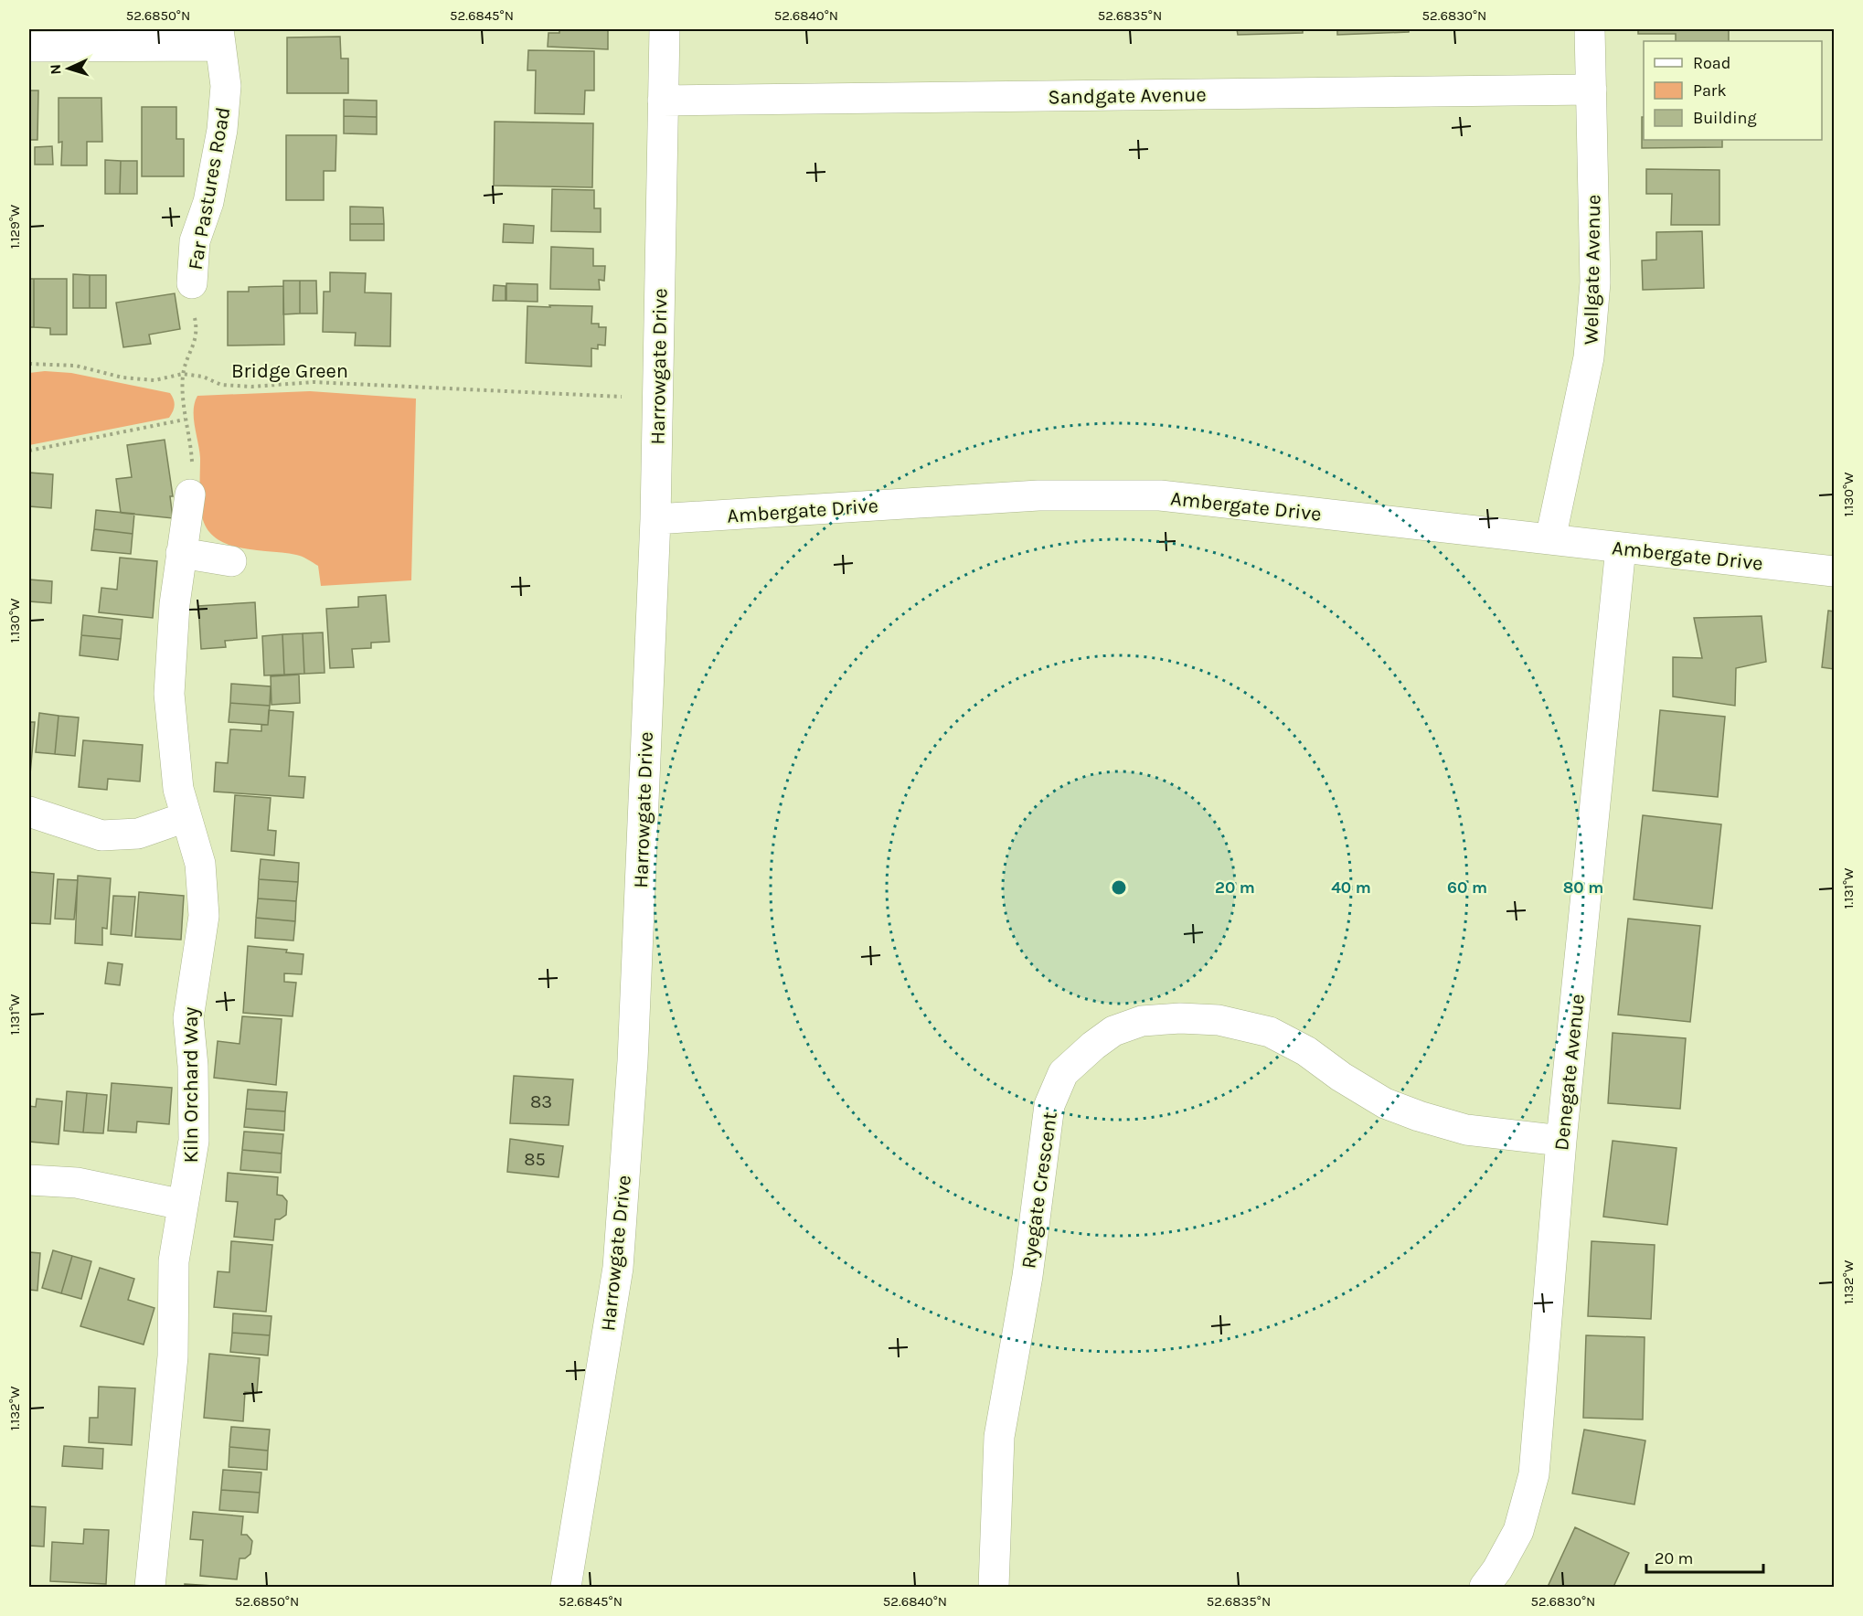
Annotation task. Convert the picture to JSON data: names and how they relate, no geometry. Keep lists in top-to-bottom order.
{
  "streets": {
    "street": [
      "Sandgate Avenue",
      "Far Pastures Road",
      "Wellgate Avenue",
      "Harrowgate Drive",
      "Ambergate Drive",
      "Denegate Avenue",
      "Kiln Orchard Way",
      "Ryegate Crescent"
    ],
    "path": ["Bridge Green"]
  },
  "crossings": [
    ["Sandgate Avenue", "Wellgate Avenue"],
    ["Sandgate Avenue", "Harrowgate Drive"],
    ["Wellgate Avenue", "Ambergate Drive"],
    ["Harrowgate Drive", "Bridge Green"],
    ["Harrowgate Drive", "Ambergate Drive"],
    ["Ambergate Drive", "Denegate Avenue"],
    ["Denegate Avenue", "Ryegate Crescent"]
  ],
  "house_numbers": ["83", "85"],
  "legend": ["Road", "Park", "Building"],
  "scale_bar": "20 m",
  "north": "left",
  "coordinates": [
    "52.6850°N",
    "52.6845°N",
    "52.6840°N",
    "52.6835°N",
    "52.6830°N",
    "1.129°W",
    "1.130°W",
    "1.131°W",
    "1.132°W"
  ],
  "rings": [
    "20 m",
    "40 m",
    "60 m",
    "80 m"
  ]
}
